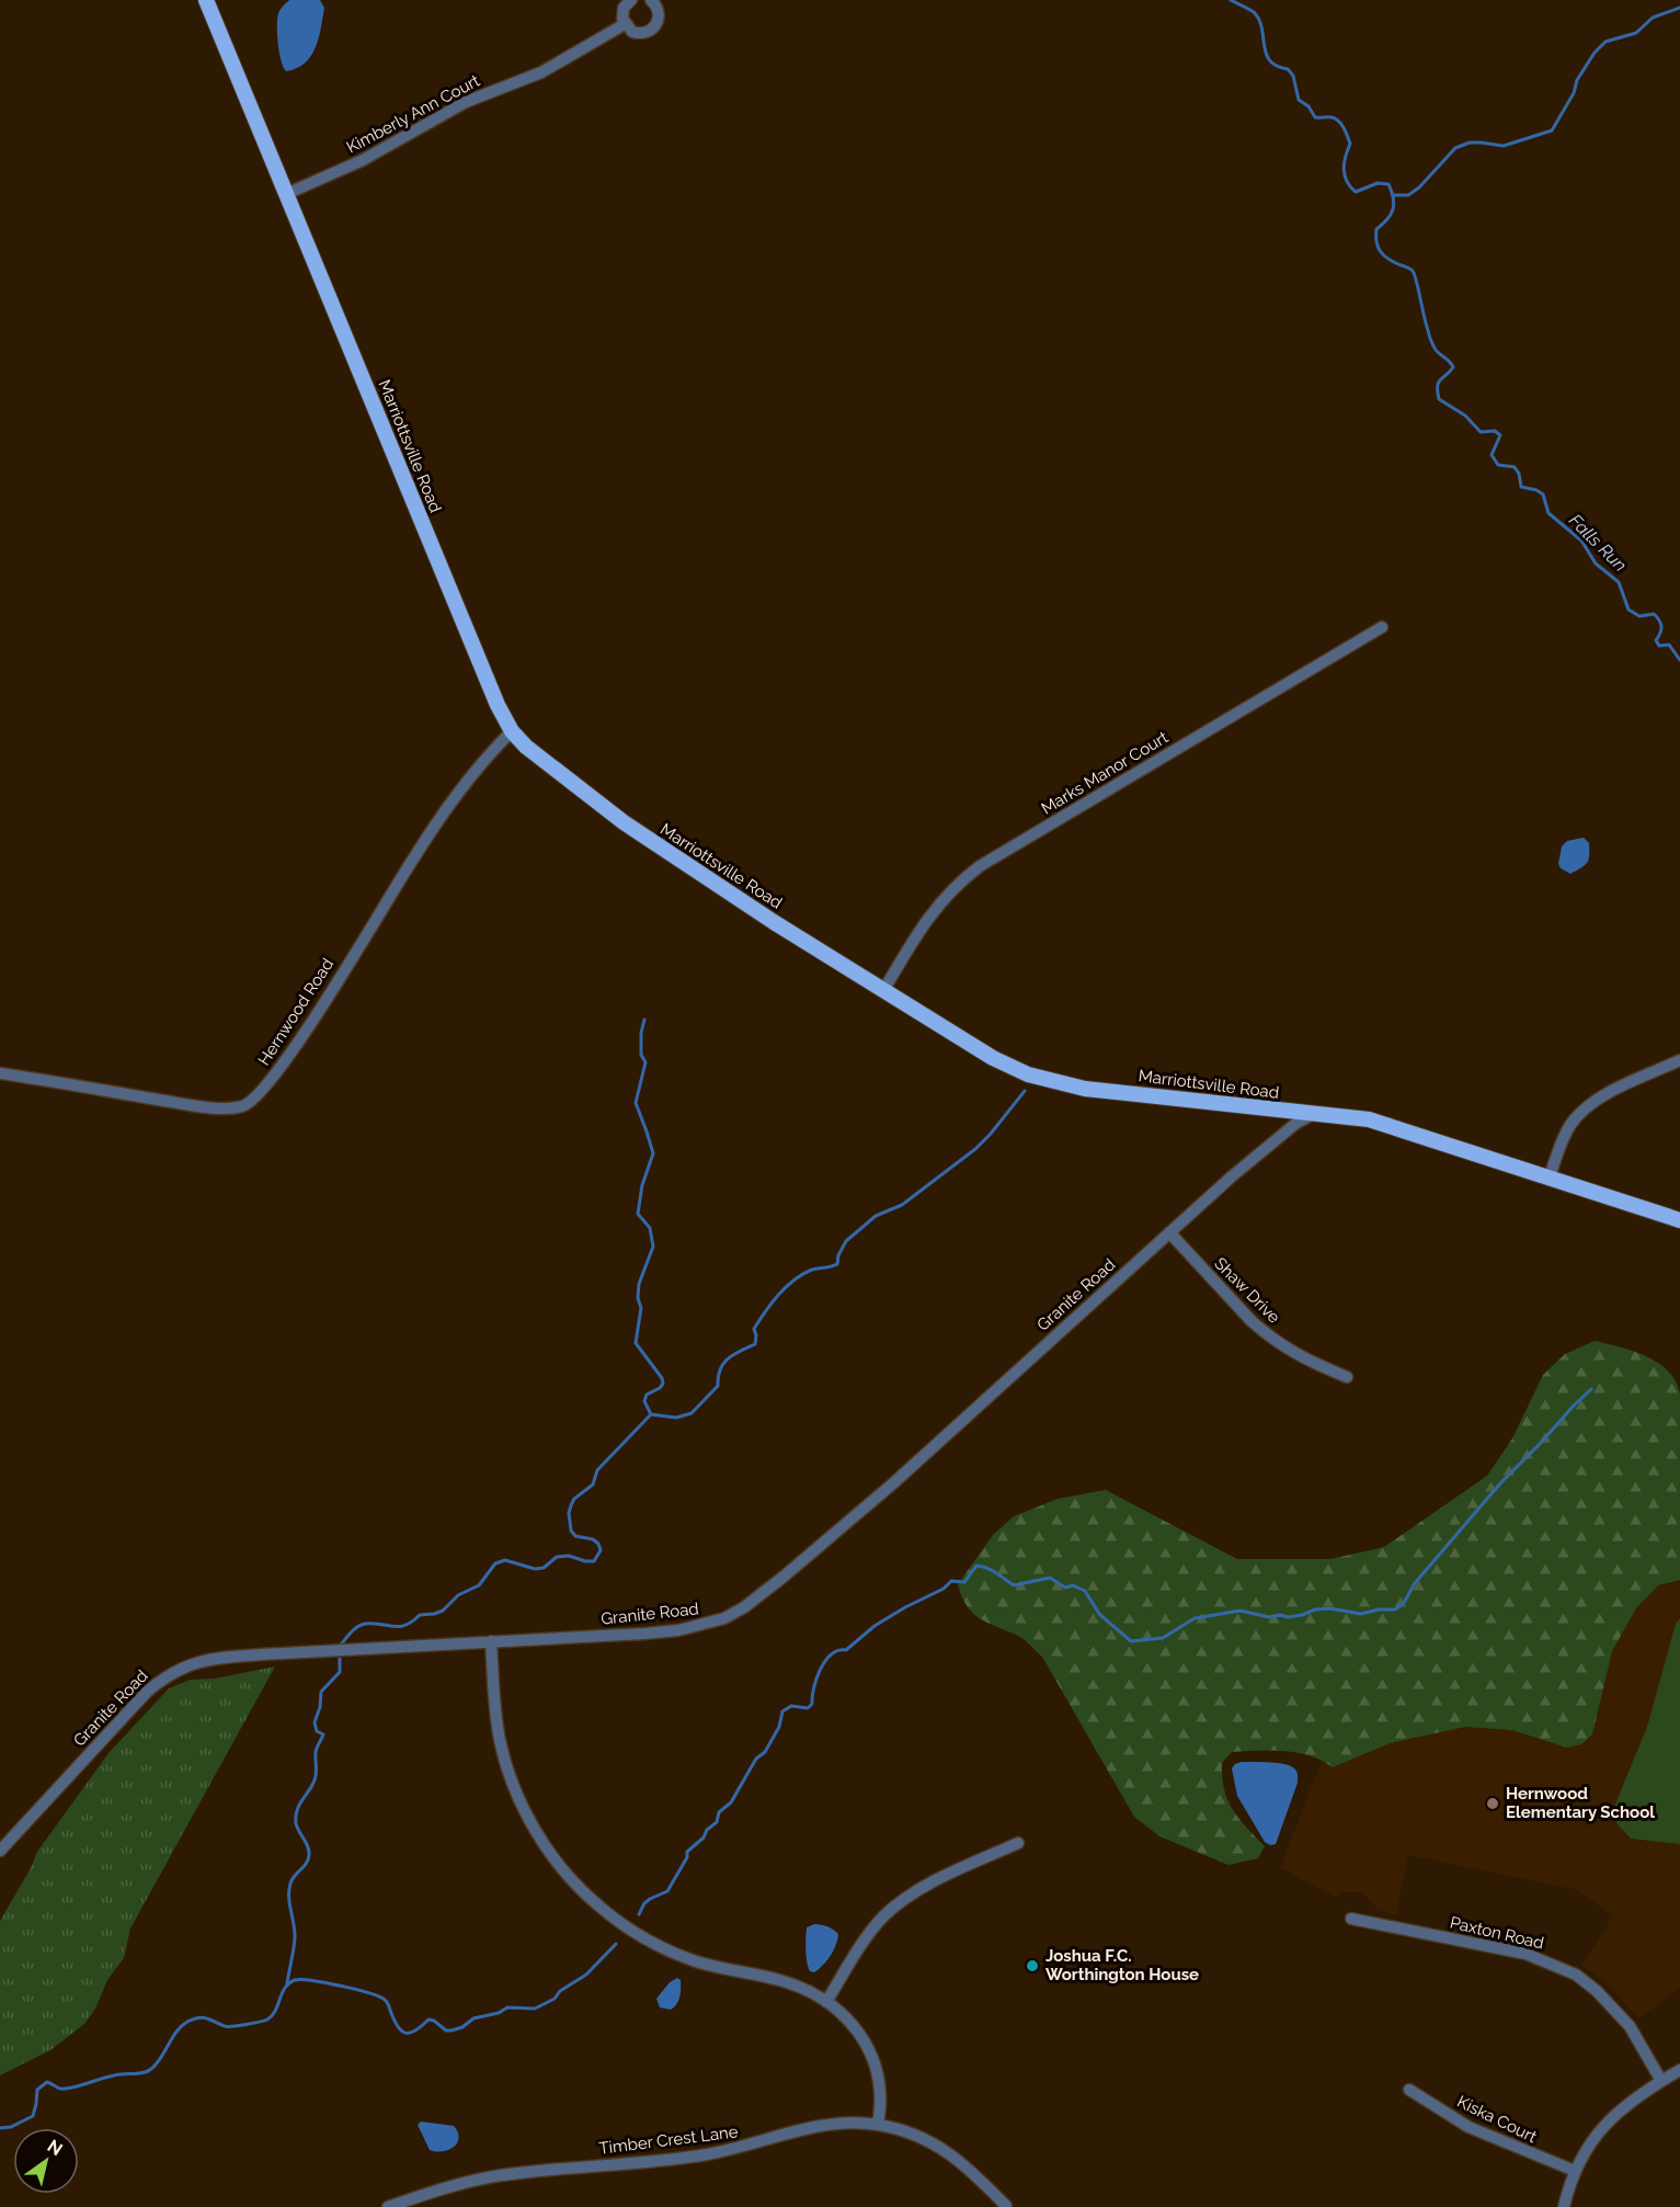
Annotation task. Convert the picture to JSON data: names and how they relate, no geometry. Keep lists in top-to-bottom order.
{
  "streets": {
    "main road": ["Marriottsville Road"],
    "street": [
      "Kimberly Ann Court",
      "Marks Manor Court",
      "Hernwood Road",
      "Shaw Drive",
      "Granite Road",
      "Paxton Road",
      "Kiska Court",
      "Timber Crest Lane"
    ]
  },
  "crossings": [
    ["Kimberly Ann Court", "Marriottsville Road"],
    ["Marriottsville Road", "Marks Manor Court"],
    ["Marriottsville Road", "Hernwood Road"],
    ["Marriottsville Road", "Granite Road"],
    ["Shaw Drive", "Granite Road"]
  ],
  "water": ["Falls Run"],
  "places": ["Hernwood Elementary School", "Joshua F.C. Worthington House"],
  "north": "top right"
}
